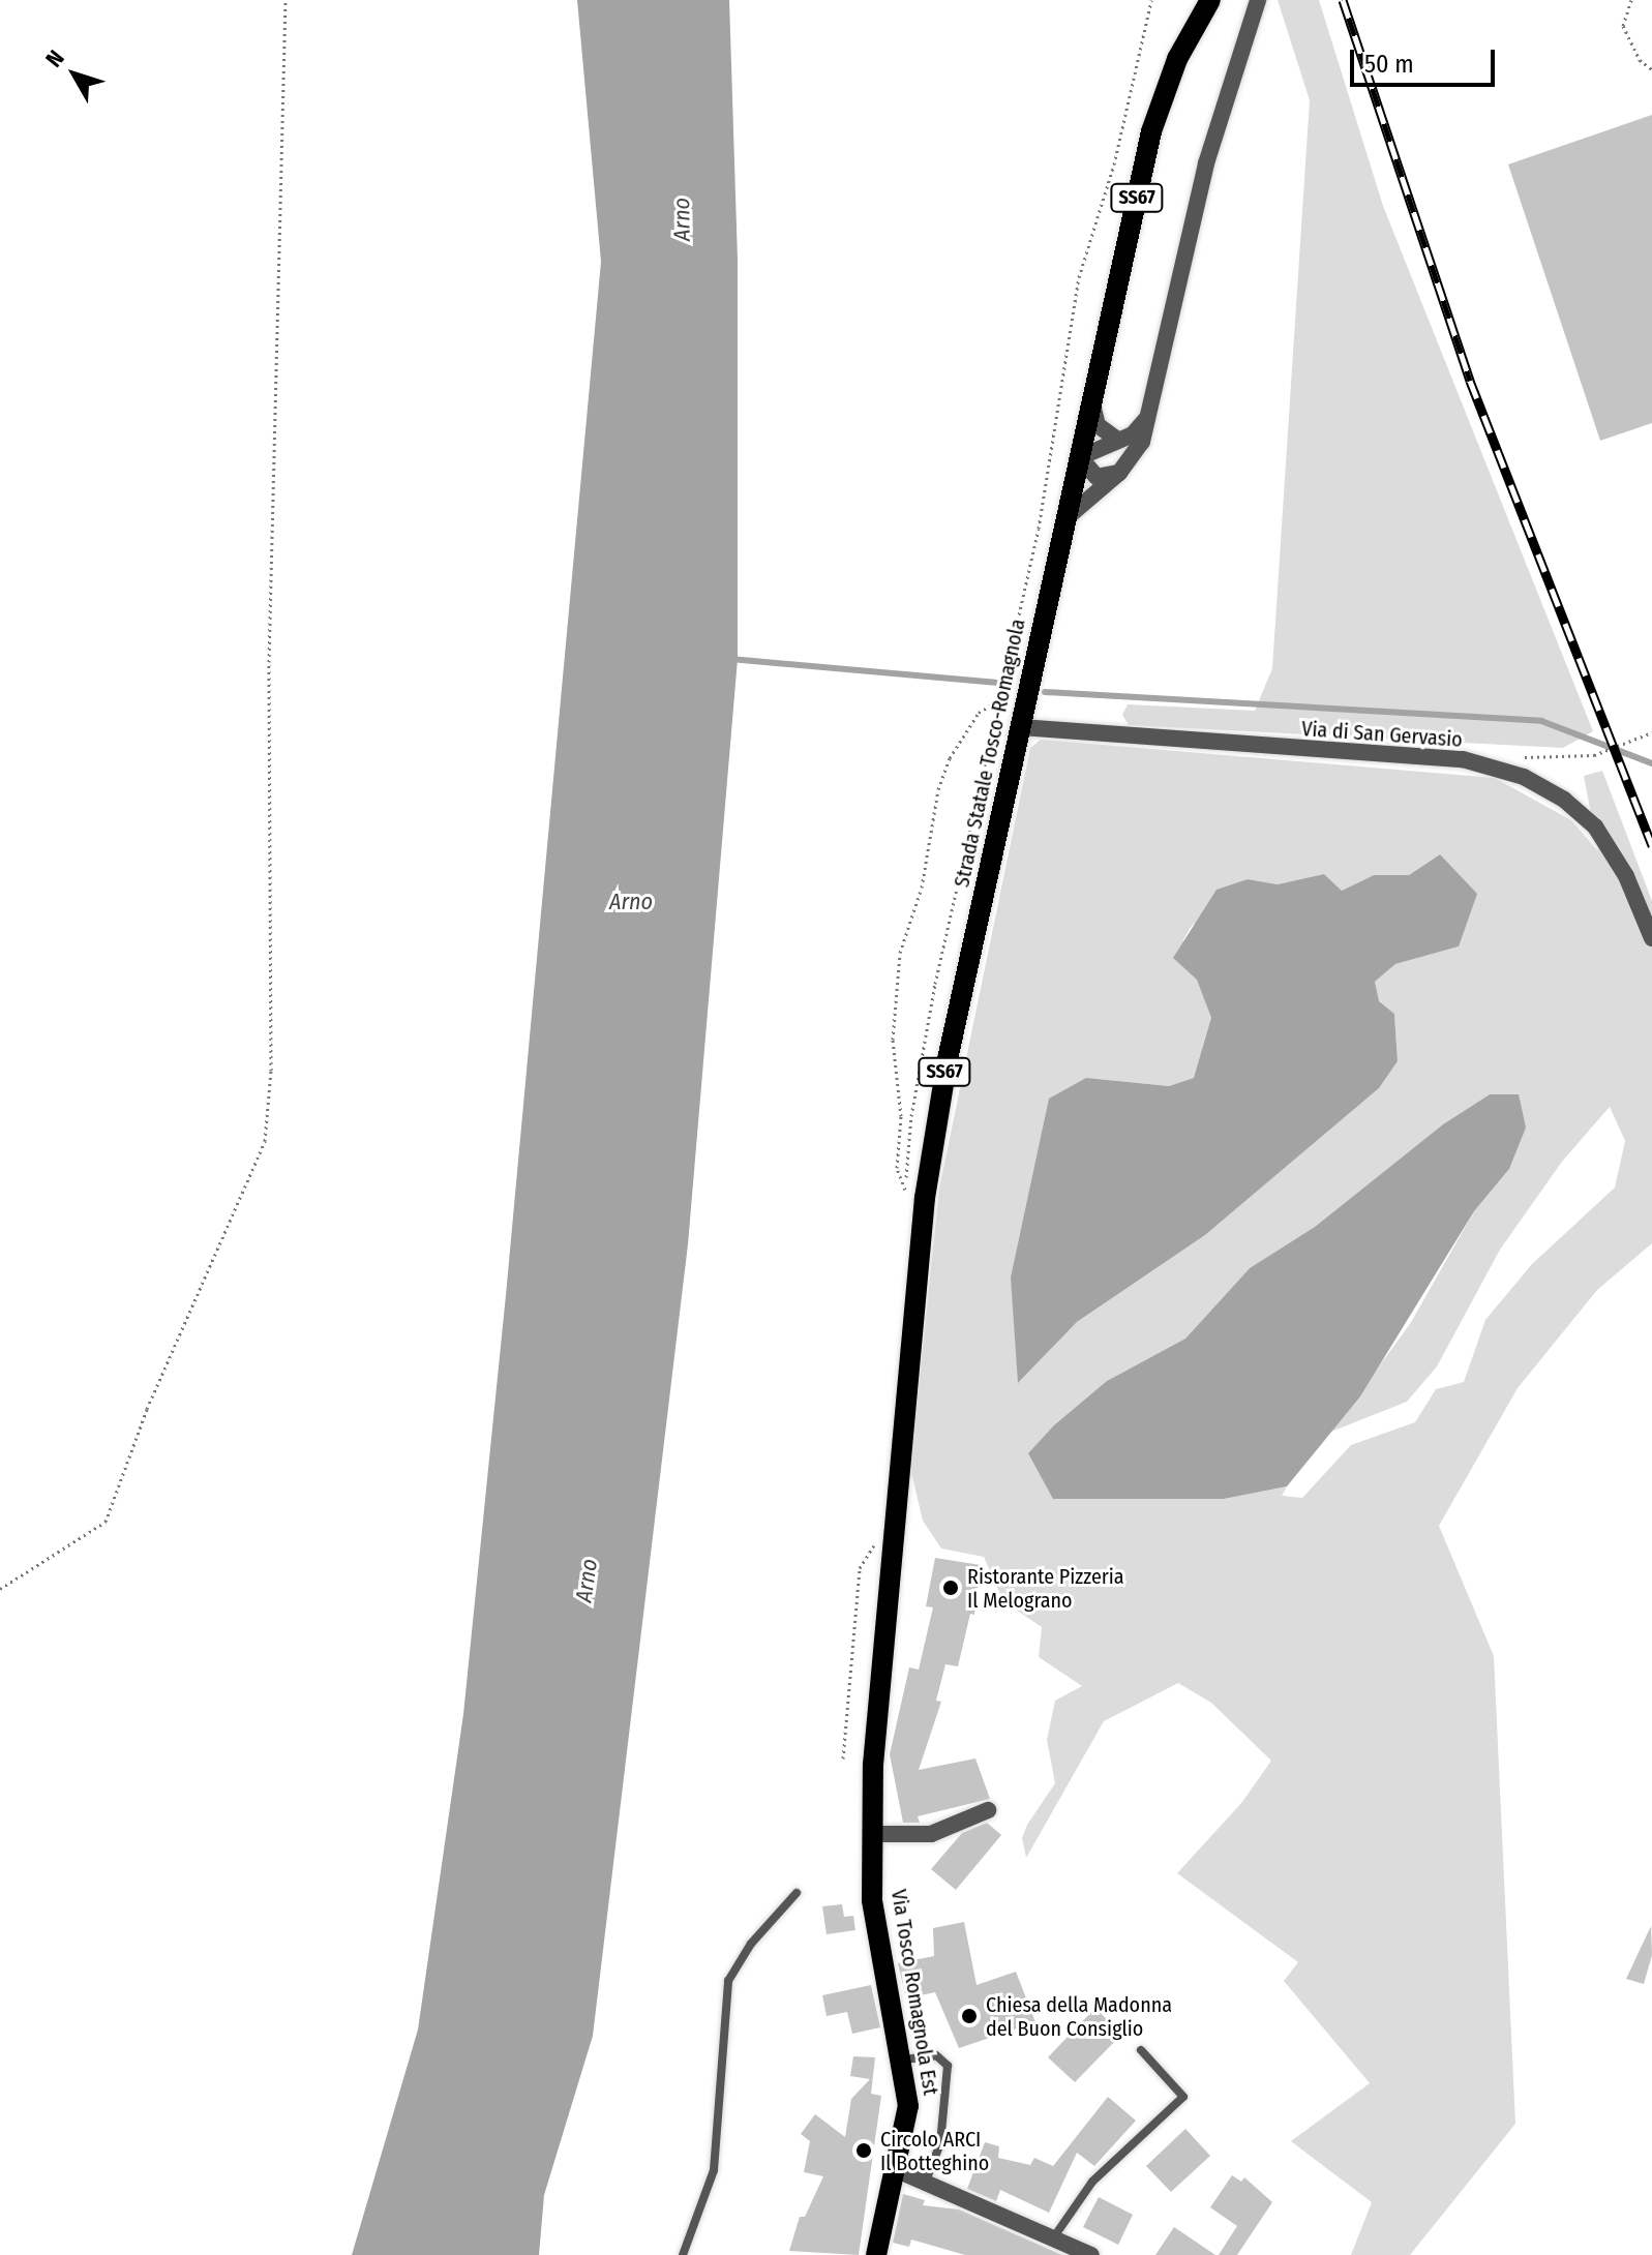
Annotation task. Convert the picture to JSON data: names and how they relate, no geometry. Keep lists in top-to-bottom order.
{
  "streets": {
    "main road": ["SS67", "Strada Statale Tosco-Romagnola", "Via Tosco Romagnola Est"],
    "street": ["Via di San Gervasio"]
  },
  "crossings": [
    ["Via di San Gervasio", "Strada Statale Tosco-Romagnola"],
    ["Strada Statale Tosco-Romagnola", "Via Tosco Romagnola Est"]
  ],
  "water": ["Arno"],
  "places": ["Ristorante Pizzeria Il Melograno", "Chiesa della Madonna del Buon Consiglio", "Circolo ARCI Il Botteghino"],
  "scale_bar": "50 m",
  "north": "top left"
}
